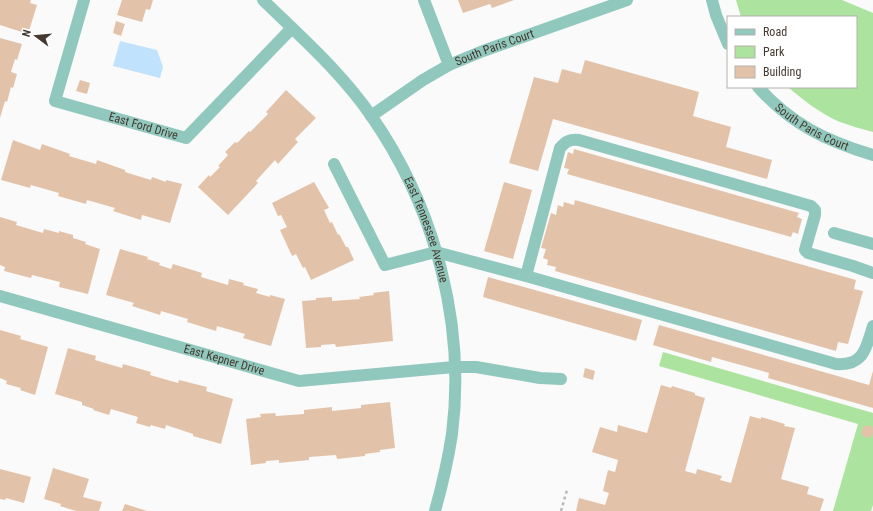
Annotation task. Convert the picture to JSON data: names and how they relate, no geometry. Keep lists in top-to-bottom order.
{
  "streets": {
    "street": [
      "South Paris Court",
      "East Ford Drive",
      "East Tennessee Avenue",
      "East Kepner Drive"
    ]
  },
  "crossings": [
    ["South Paris Court", "East Tennessee Avenue"],
    ["East Ford Drive", "East Tennessee Avenue"],
    ["East Tennessee Avenue", "East Kepner Drive"]
  ],
  "legend": ["Road", "Park", "Building"],
  "north": "left"
}
